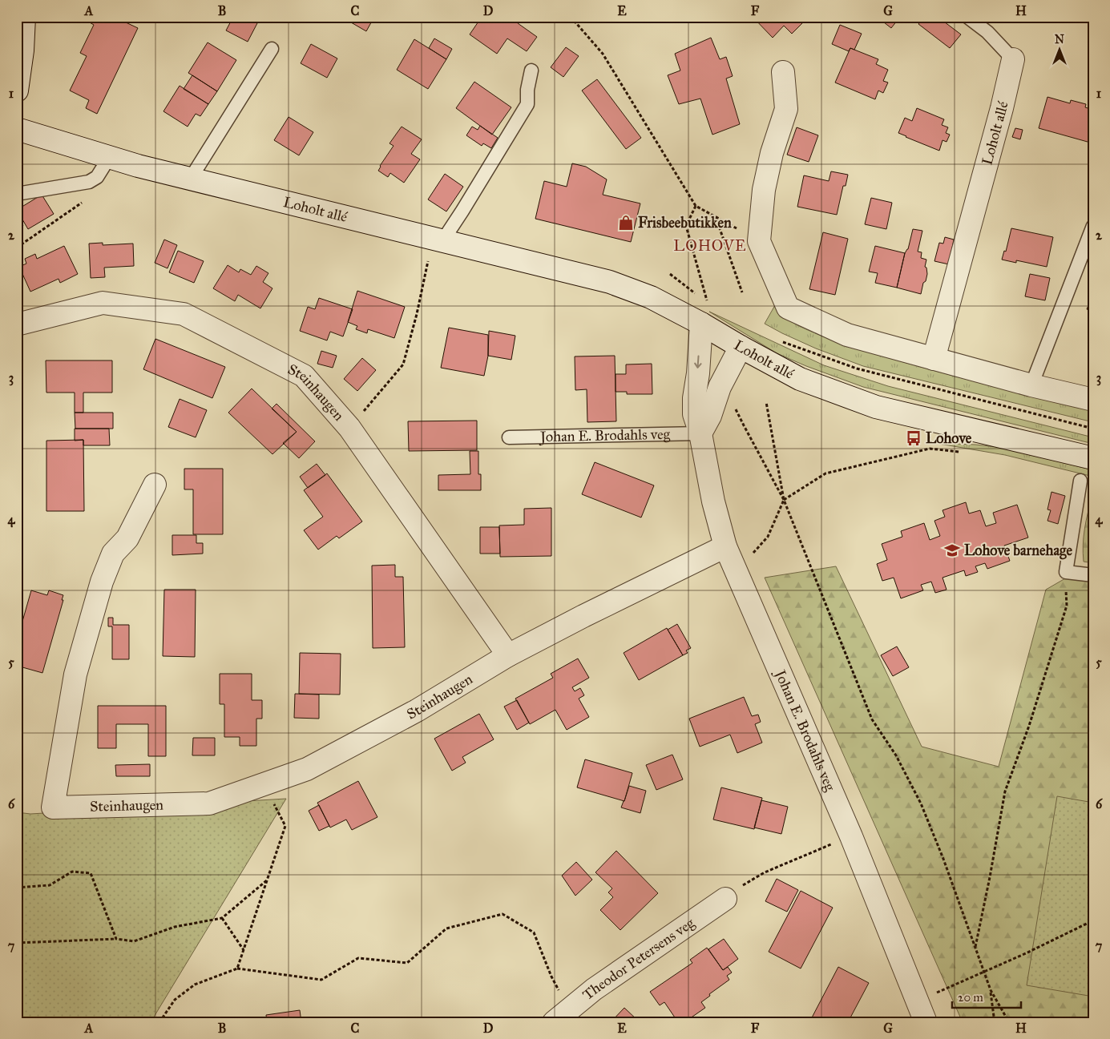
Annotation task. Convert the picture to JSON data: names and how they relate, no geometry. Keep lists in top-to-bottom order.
{
  "streets": {
    "street": [
      "Loholt allé",
      "Steinhaugen",
      "Johan E. Brodahls veg",
      "Theodor Petersens veg"
    ]
  },
  "crossings": [
    ["Loholt allé", "Johan E. Brodahls veg"],
    ["Steinhaugen", "Johan E. Brodahls veg"]
  ],
  "districts": ["LOHOVE"],
  "places": {
    "shop": ["Frisbeebutikken"],
    "bus stop": ["Lohove"],
    "school or university": ["Lohove barnehage"]
  },
  "scale_bar": "20 m",
  "north": "top",
  "grid": {
    "columns": [
      "A",
      "B",
      "C",
      "D",
      "E",
      "F",
      "G",
      "H"
    ],
    "rows": [
      "1",
      "2",
      "3",
      "4",
      "5",
      "6",
      "7"
    ]
  }
}
